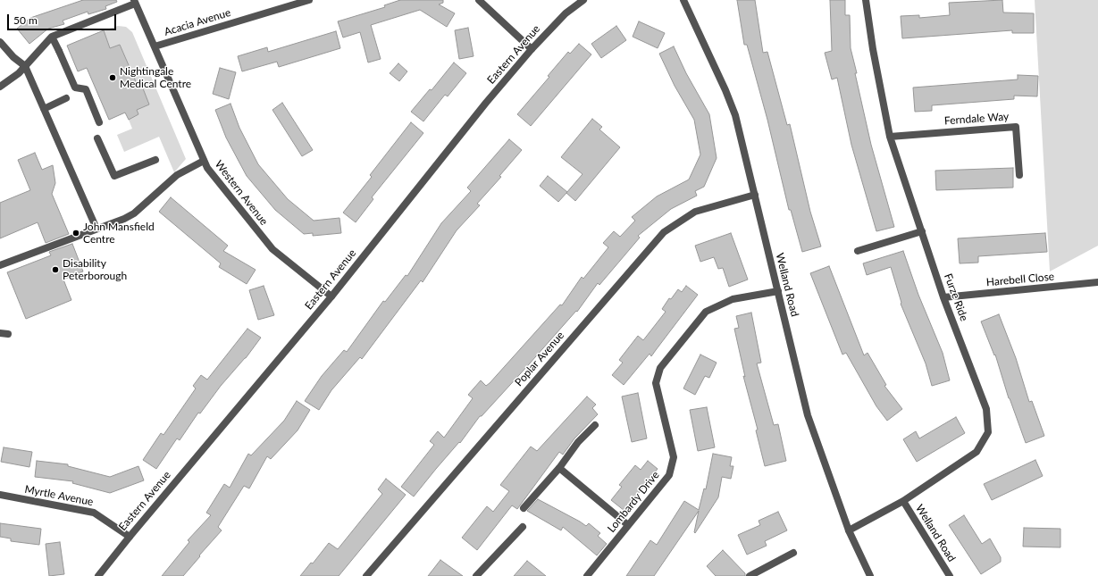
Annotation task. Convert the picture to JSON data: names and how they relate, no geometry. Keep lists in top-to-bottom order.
{
  "streets": {
    "street": [
      "Acacia Avenue",
      "Eastern Avenue",
      "Ferndale Way",
      "Western Avenue",
      "Harebell Close",
      "Welland Road",
      "Furze Ride",
      "Poplar Avenue",
      "Myrtle Avenue",
      "Lombardy Drive"
    ]
  },
  "crossings": [
    ["Acacia Avenue", "Western Avenue"],
    ["Eastern Avenue", "Western Avenue"],
    ["Eastern Avenue", "Myrtle Avenue"],
    ["Ferndale Way", "Furze Ride"],
    ["Harebell Close", "Furze Ride"],
    ["Welland Road", "Furze Ride"],
    ["Welland Road", "Poplar Avenue"],
    ["Welland Road", "Lombardy Drive"]
  ],
  "places": ["Nightingale Medical Centre", "John Mansfield Centre", "Disability Peterborough"],
  "scale_bar": "50 m"
}
